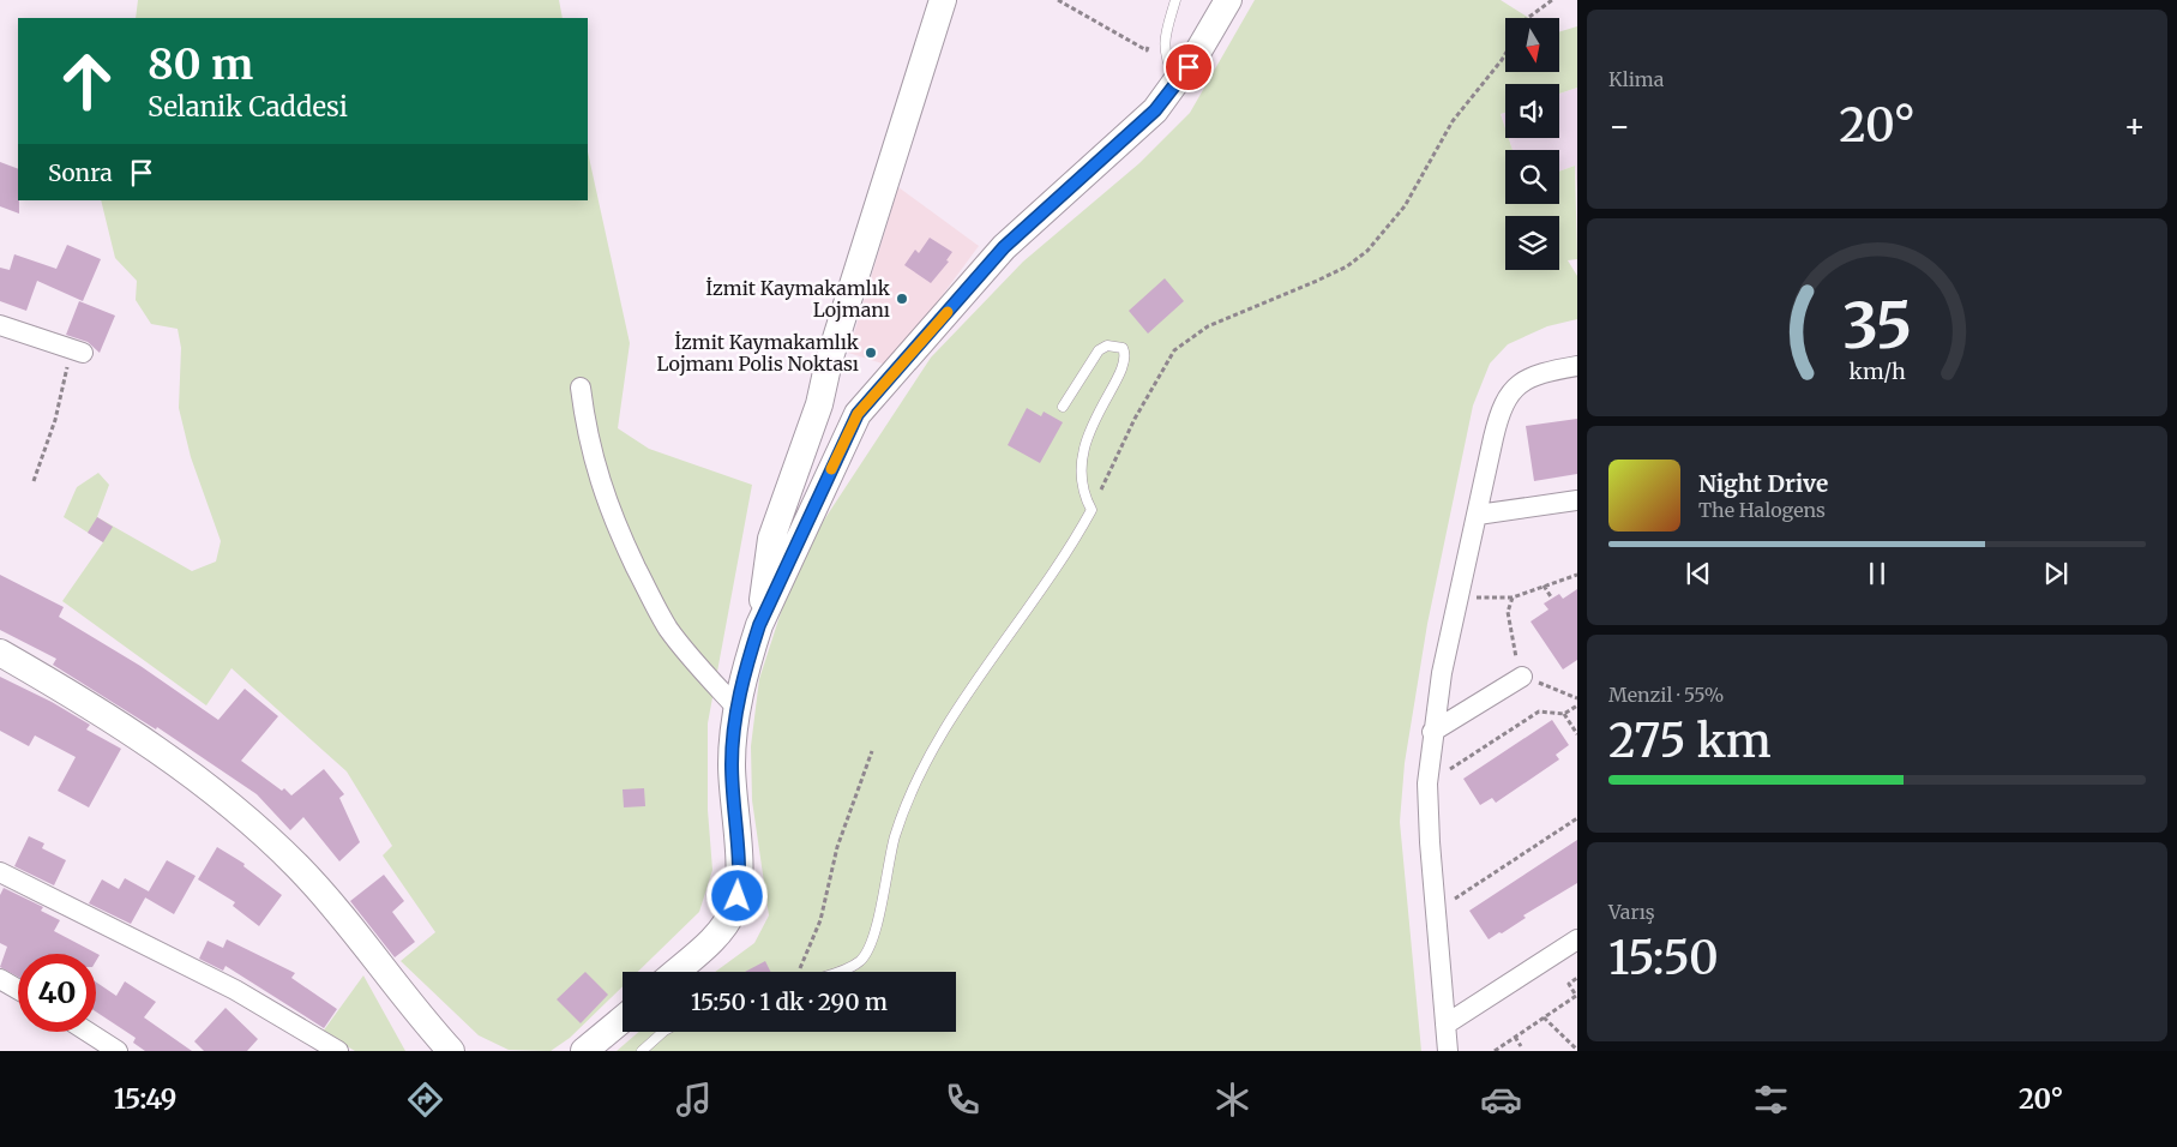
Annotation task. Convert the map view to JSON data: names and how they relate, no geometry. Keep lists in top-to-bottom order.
{
  "places": ["İzmit Kaymakamlık Lojmanı", "İzmit Kaymakamlık Lojmanı Polis Noktası"],
  "north": "bottom",
  "page": {
    "tile": [
      "Klima",
      ["Menzil · 55%", "275 km"],
      ["Varış", "15:50"]
    ],
    "turn": ["80 m", "Selanik Caddesi"],
    "heat": ["−", "20°", "+"],
    "then": "Sonra",
    "song": ["Night Drive", "The Halogens"],
    "limit": "40",
    "trip": "15:50 · 1 dk · 290 m",
    "tabs": ["15:49", "20°"],
    "gauge": ["35", "km/h"]
  }
}
